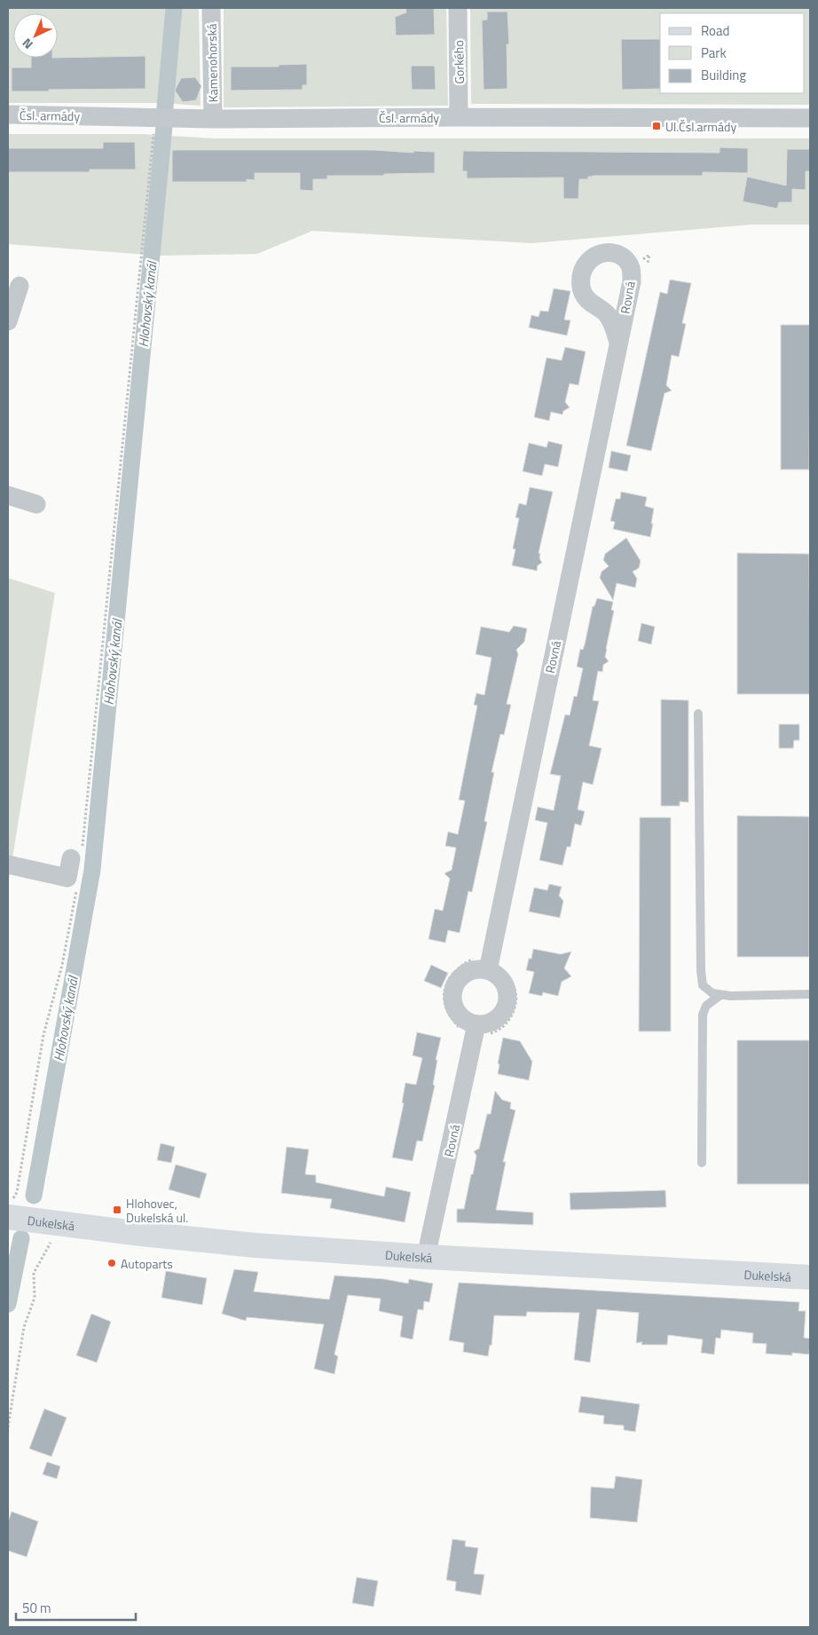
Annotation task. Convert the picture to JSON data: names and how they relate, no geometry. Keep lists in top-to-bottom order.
{
  "streets": {
    "main road": ["Dukelská"],
    "street": [
      "Gorkého",
      "Kamenohorská",
      "Čsl. armády",
      "Rovná"
    ]
  },
  "crossings": [
    ["Gorkého", "Čsl. armády"],
    ["Kamenohorská", "Čsl. armády"],
    ["Rovná", "Dukelská"]
  ],
  "water": ["Hlohovský kanál"],
  "places": {
    "transit": ["Ul.Čsl.armády", "Hlohovec, Dukelská ul."],
    "other": ["Autoparts"]
  },
  "legend": ["Road", "Park", "Building"],
  "scale_bar": "50 m",
  "north": "bottom left"
}
